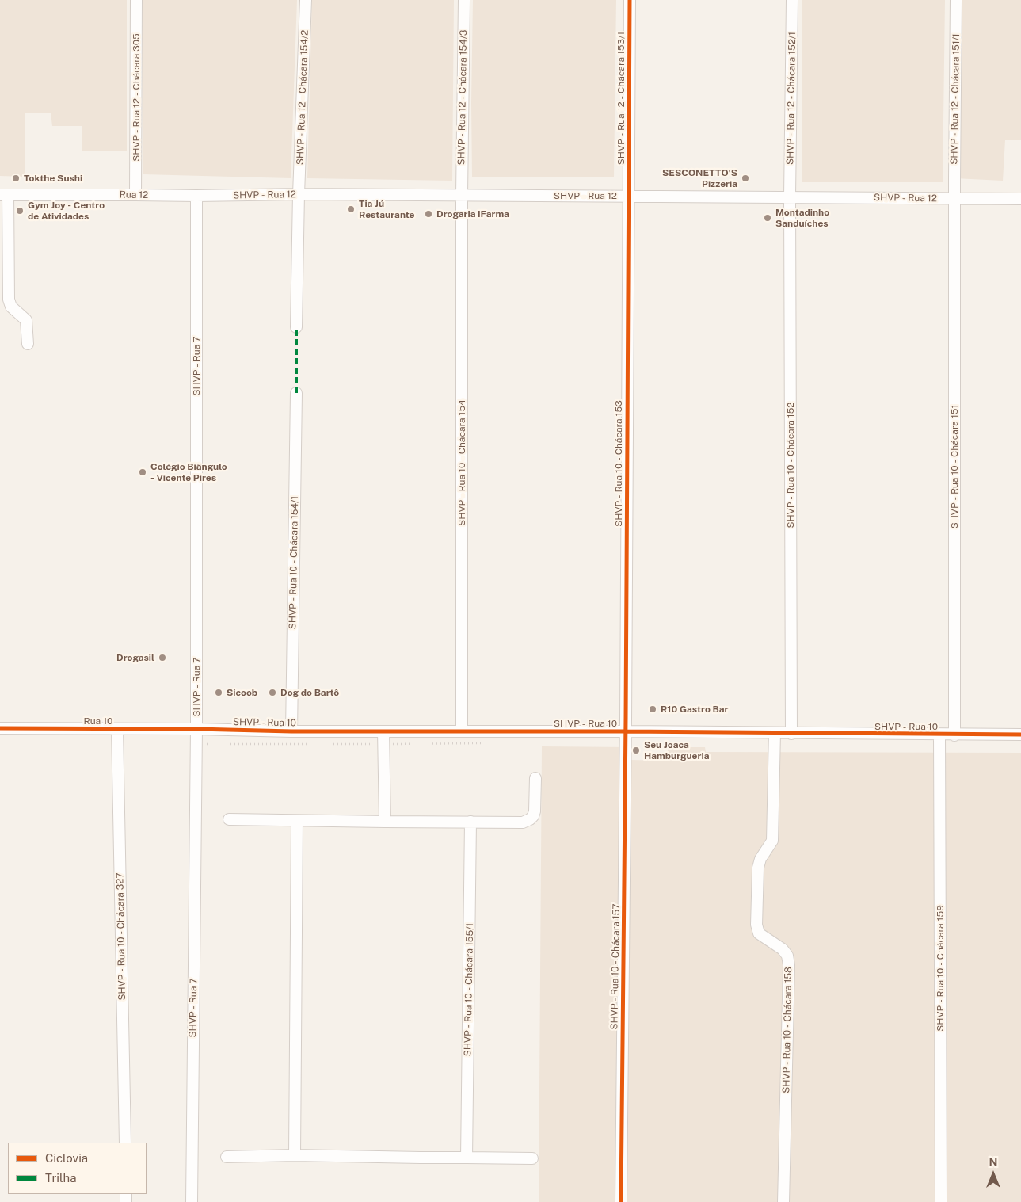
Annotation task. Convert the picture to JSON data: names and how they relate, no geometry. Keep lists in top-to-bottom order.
{
  "streets": {
    "street": [
      "SHVP - Rua 12 - Chácara 305",
      "SHVP - Rua 12 - Chácara 154/2",
      "SHVP - Rua 12 - Chácara 154/3",
      "SHVP - Rua 12 - Chácara 153/1",
      "SHVP - Rua 12 - Chácara 152/1",
      "SHVP - Rua 12 - Chácara 151/1",
      "Rua 12",
      "SHVP - Rua 12",
      "SHVP - Rua 7",
      "SHVP - Rua 10 - Chácara 154",
      "SHVP - Rua 10 - Chácara 153",
      "SHVP - Rua 10 - Chácara 152",
      "SHVP - Rua 10 - Chácara 151",
      "SHVP - Rua 10 - Chácara 154/1",
      "Rua 10",
      "SHVP - Rua 10",
      "SHVP - Rua 10 - Chácara 327",
      "SHVP - Rua 10 - Chácara 157",
      "SHVP - Rua 10 - Chácara 159",
      "SHVP - Rua 10 - Chácara 155/1",
      "SHVP - Rua 10 - Chácara 158"
    ]
  },
  "crossings": [
    ["SHVP - Rua 12 - Chácara 305", "Rua 12"],
    ["SHVP - Rua 12 - Chácara 154/2", "SHVP - Rua 12"],
    ["SHVP - Rua 12 - Chácara 154/3", "SHVP - Rua 12"],
    ["SHVP - Rua 12 - Chácara 154/3", "SHVP - Rua 10 - Chácara 154"],
    ["SHVP - Rua 12 - Chácara 153/1", "SHVP - Rua 12"],
    ["SHVP - Rua 12 - Chácara 153/1", "SHVP - Rua 10 - Chácara 153"],
    ["SHVP - Rua 12 - Chácara 152/1", "SHVP - Rua 12"],
    ["SHVP - Rua 12 - Chácara 152/1", "SHVP - Rua 10 - Chácara 152"],
    ["SHVP - Rua 12 - Chácara 151/1", "SHVP - Rua 12"],
    ["SHVP - Rua 12 - Chácara 151/1", "SHVP - Rua 10 - Chácara 151"],
    ["Rua 12", "SHVP - Rua 12"],
    ["Rua 12", "SHVP - Rua 7"],
    ["SHVP - Rua 12", "SHVP - Rua 7"],
    ["SHVP - Rua 12", "SHVP - Rua 10 - Chácara 154"],
    ["SHVP - Rua 12", "SHVP - Rua 10 - Chácara 153"],
    ["SHVP - Rua 12", "SHVP - Rua 10 - Chácara 152"],
    ["SHVP - Rua 12", "SHVP - Rua 10 - Chácara 151"],
    ["SHVP - Rua 7", "Rua 10"],
    ["SHVP - Rua 7", "SHVP - Rua 10"],
    ["SHVP - Rua 10 - Chácara 154", "SHVP - Rua 10"],
    ["SHVP - Rua 10 - Chácara 153", "SHVP - Rua 10"],
    ["SHVP - Rua 10 - Chácara 153", "SHVP - Rua 10 - Chácara 157"],
    ["SHVP - Rua 10 - Chácara 152", "SHVP - Rua 10"],
    ["SHVP - Rua 10 - Chácara 151", "SHVP - Rua 10"],
    ["SHVP - Rua 10 - Chácara 154/1", "SHVP - Rua 10"],
    ["Rua 10", "SHVP - Rua 10"],
    ["Rua 10", "SHVP - Rua 10 - Chácara 327"],
    ["SHVP - Rua 10", "SHVP - Rua 10 - Chácara 157"],
    ["SHVP - Rua 10", "SHVP - Rua 10 - Chácara 159"],
    ["SHVP - Rua 10", "SHVP - Rua 10 - Chácara 158"]
  ],
  "places": [
    "Tokthe Sushi",
    "SESCONETTO'S Pizzeria",
    "Tia Jú Restaurante",
    "Gym Joy - Centro de Atividades",
    "Drogaria iFarma",
    "Montadinho Sanduíches",
    "Colégio Biângulo - Vicente Pires",
    "Drogasil",
    "Sicoob",
    "Dog do Bartô",
    "R10 Gastro Bar",
    "Seu Joaca Hamburgueria"
  ],
  "legend": ["Ciclovia", "Trilha"],
  "north": "top"
}
